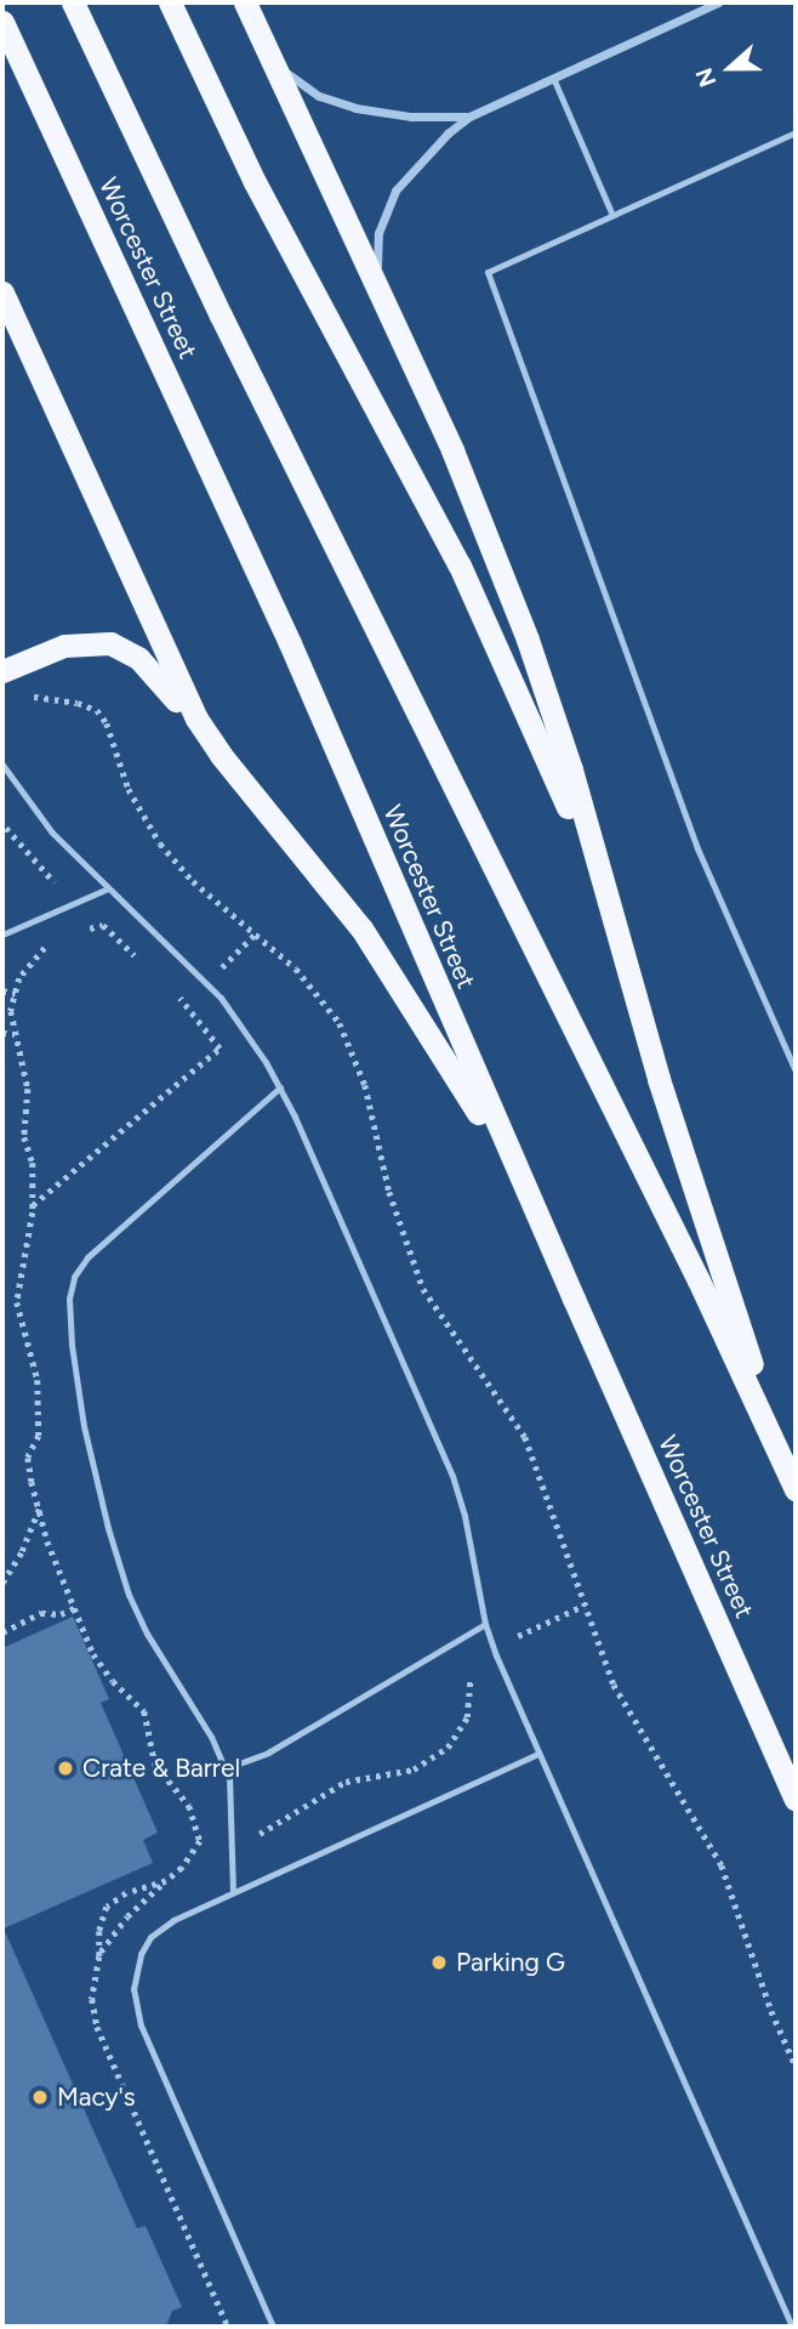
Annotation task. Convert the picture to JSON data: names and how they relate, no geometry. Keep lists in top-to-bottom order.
{
  "streets": {
    "highway": ["Worcester Street"]
  },
  "places": ["Crate & Barrel", "Parking G", "Macy's"],
  "north": "left"
}
